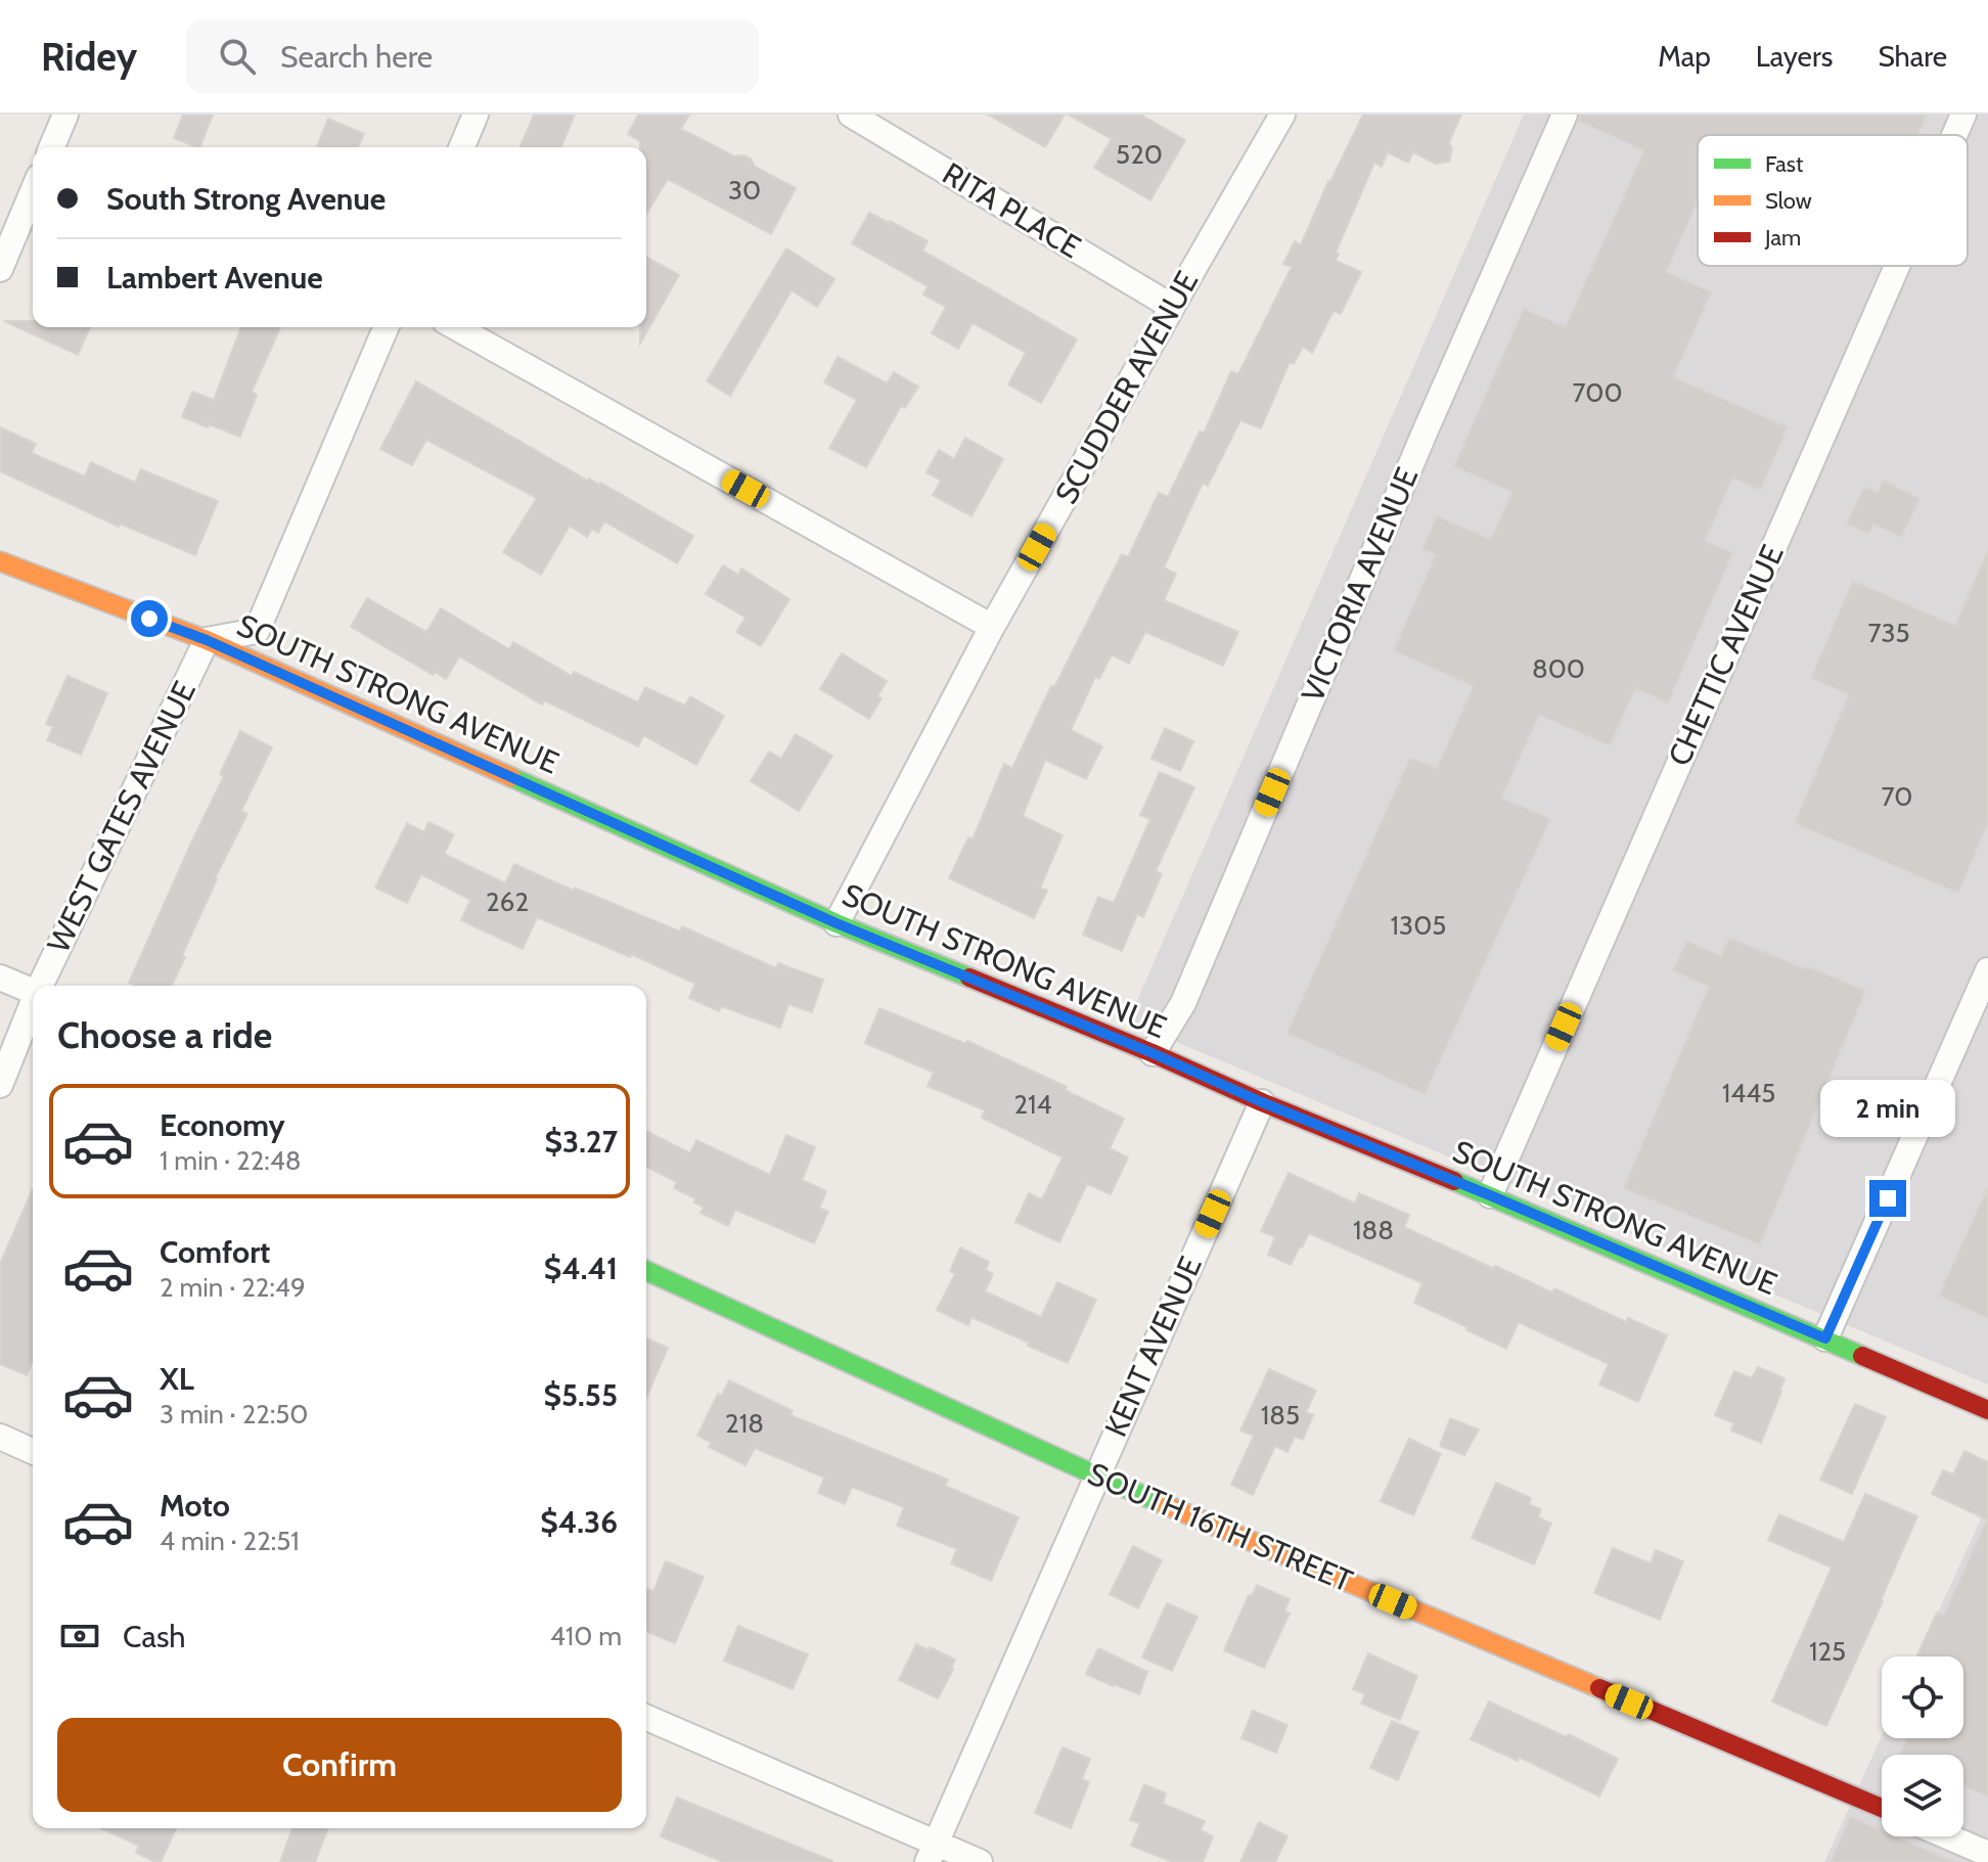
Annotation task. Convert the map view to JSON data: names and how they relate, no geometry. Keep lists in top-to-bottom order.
{
  "streets": {
    "street": [
      "RITA PLACE",
      "SCUDDER AVENUE",
      "VICTORIA AVENUE",
      "CHETTIC AVENUE",
      "SOUTH STRONG AVENUE",
      "WEST GATES AVENUE",
      "KENT AVENUE",
      "SOUTH 16TH STREET"
    ]
  },
  "crossings": [
    ["RITA PLACE", "SCUDDER AVENUE"],
    ["SCUDDER AVENUE", "SOUTH STRONG AVENUE"],
    ["VICTORIA AVENUE", "SOUTH STRONG AVENUE"],
    ["CHETTIC AVENUE", "SOUTH STRONG AVENUE"],
    ["SOUTH STRONG AVENUE", "WEST GATES AVENUE"],
    ["SOUTH STRONG AVENUE", "KENT AVENUE"],
    ["KENT AVENUE", "SOUTH 16TH STREET"]
  ],
  "house_numbers": [
    "520",
    "30",
    "700",
    "735",
    "800",
    "70",
    "262",
    "1305",
    "1445",
    "214",
    "188",
    "185",
    "218",
    "125"
  ],
  "legend": ["Fast", "Slow", "Jam"],
  "page": {
    "header": "Ridey",
    "search": "Search here",
    "nav": ["Map", "Layers", "Share"],
    "banner": ["South Strong Avenue", "Lambert Avenue"],
    "heading": "Choose a ride",
    "bubble": "2 min",
    "list": [
      {
        "name": "Economy",
        "note": "1 min · 22:48",
        "value": "$3.27"
      },
      {
        "name": "Comfort",
        "note": "2 min · 22:49",
        "value": "$4.41"
      },
      {
        "name": "XL",
        "note": "3 min · 22:50",
        "value": "$5.55"
      },
      {
        "name": "Moto",
        "note": "4 min · 22:51",
        "value": "$4.36"
      }
    ],
    "pay": ["Cash", "410 m"],
    "buttons": "Confirm"
  }
}
